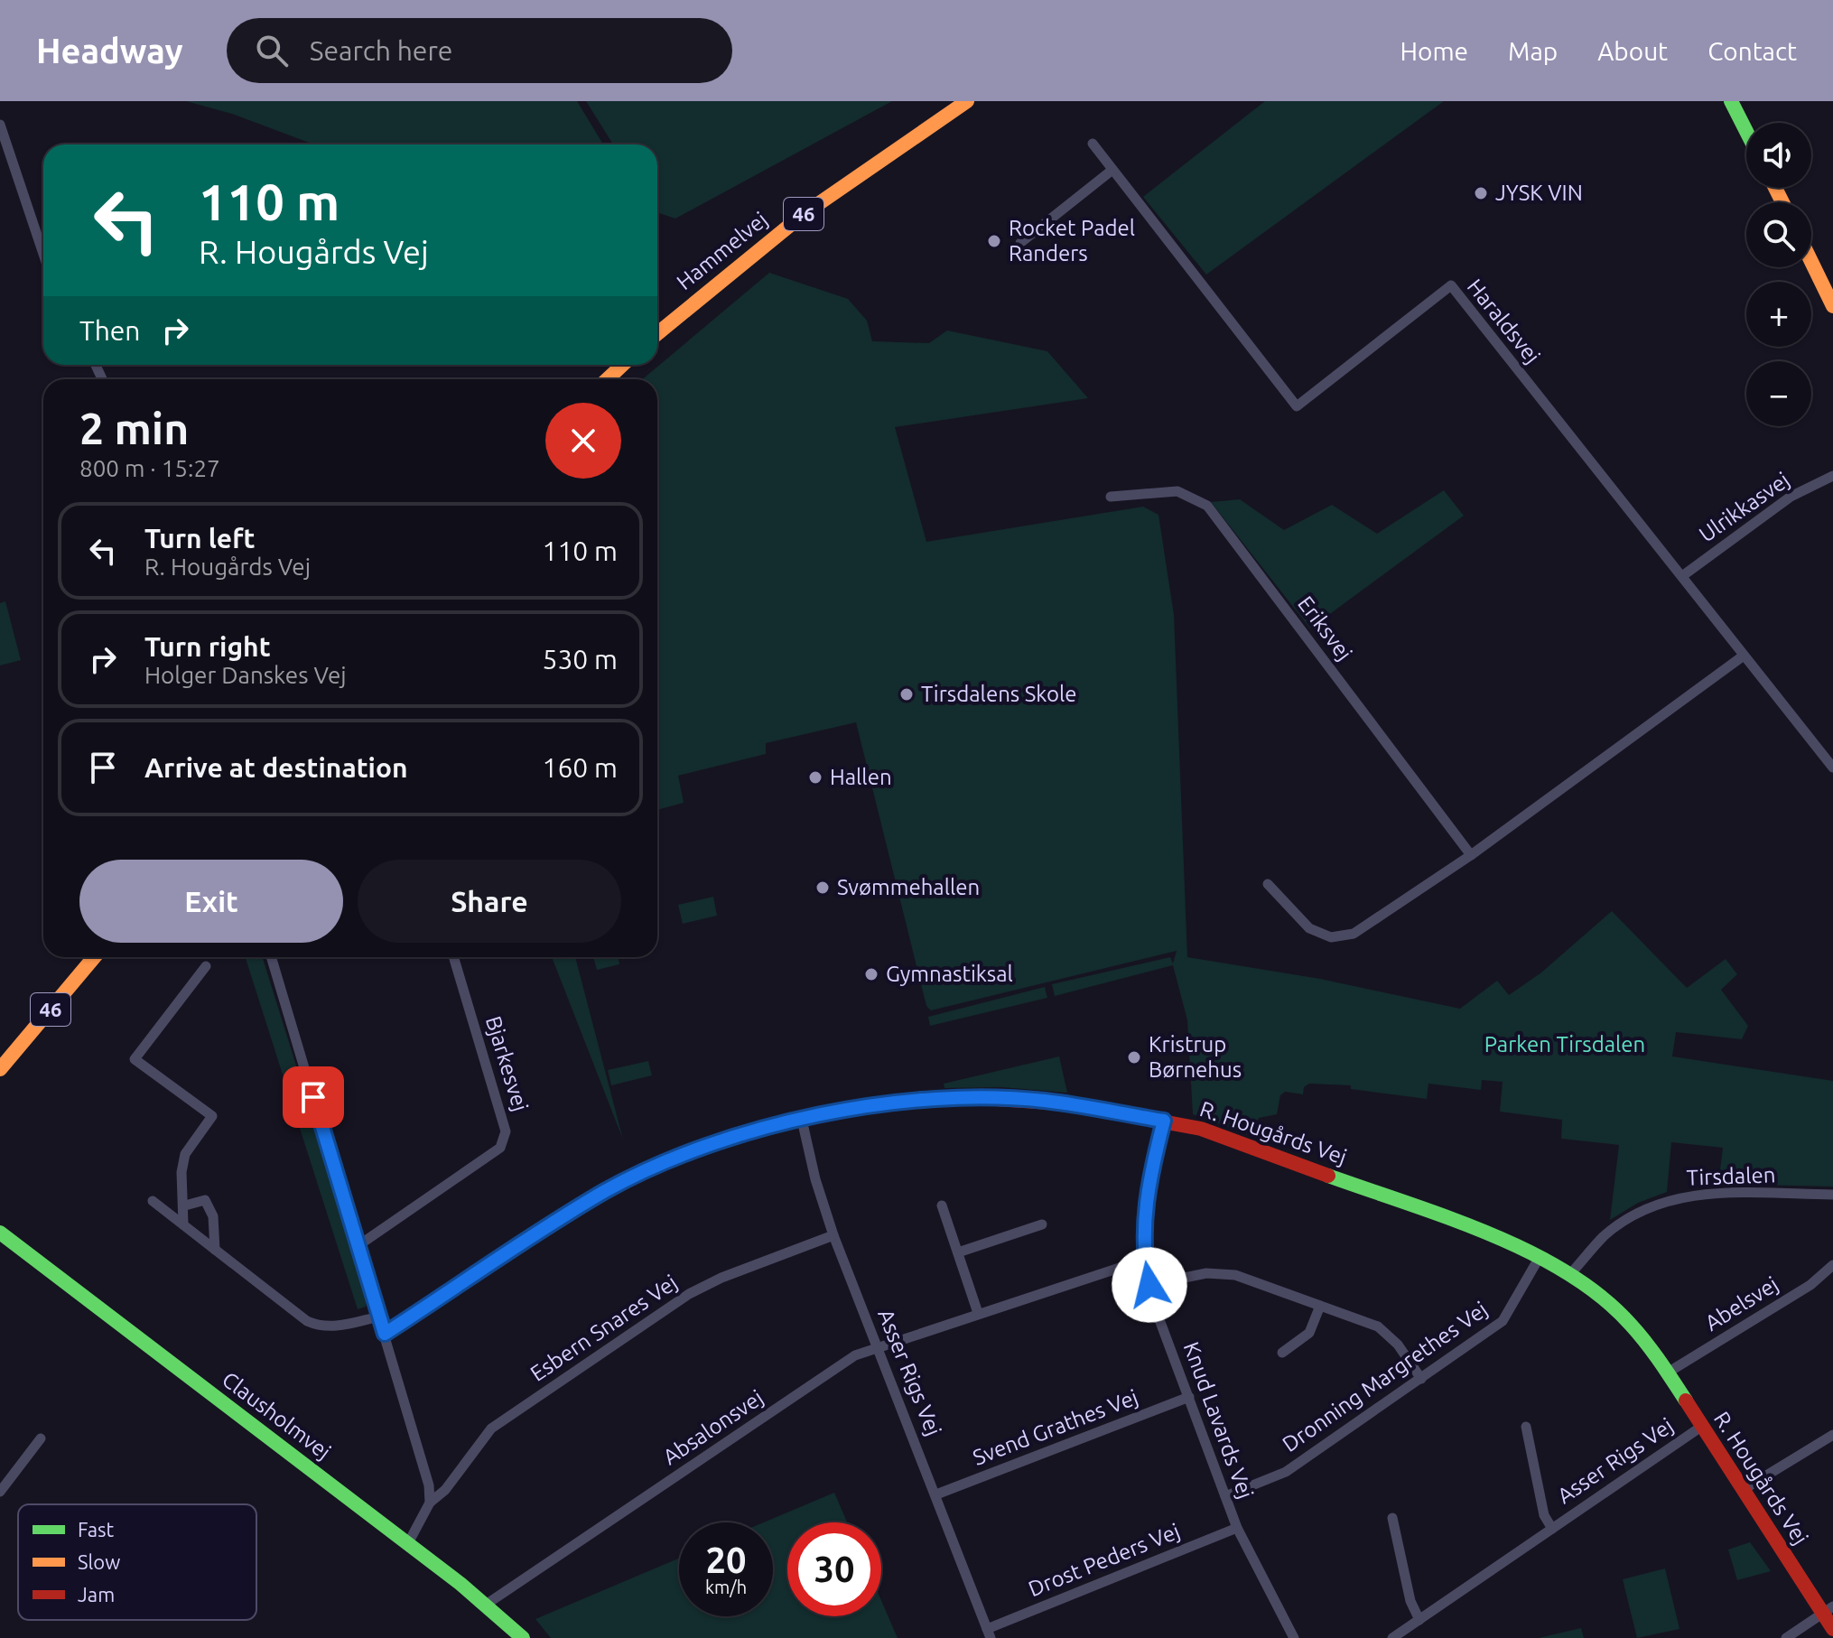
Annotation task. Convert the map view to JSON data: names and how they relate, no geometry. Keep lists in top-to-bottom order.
{
  "streets": {
    "main road": [
      "46",
      "Hammelvej",
      "R. Hougårds Vej",
      "Clausholmvej"
    ],
    "street": [
      "Haraldsvej",
      "Ulrikkasvej",
      "Eriksvej",
      "Bjarkesvej",
      "Tirsdalen",
      "Abelsvej",
      "Esbern Snares Vej",
      "Asser Rigs Vej",
      "Dronning Margrethes Vej",
      "Knud Lavards Vej",
      "Absalonsvej",
      "Svend Grathes Vej",
      "Drost Peders Vej"
    ]
  },
  "crossings": [
    ["Haraldsvej", "Ulrikkasvej"],
    ["R. Hougårds Vej", "Tirsdalen"],
    ["R. Hougårds Vej", "Abelsvej"],
    ["R. Hougårds Vej", "Asser Rigs Vej"],
    ["R. Hougårds Vej", "Dronning Margrethes Vej"],
    ["R. Hougårds Vej", "Knud Lavards Vej"],
    ["Esbern Snares Vej", "Asser Rigs Vej"],
    ["Esbern Snares Vej", "Clausholmvej"],
    ["Asser Rigs Vej", "Absalonsvej"],
    ["Asser Rigs Vej", "Svend Grathes Vej"],
    ["Asser Rigs Vej", "Drost Peders Vej"],
    ["Dronning Margrethes Vej", "Knud Lavards Vej"],
    ["Clausholmvej", "Absalonsvej"],
    ["Knud Lavards Vej", "Absalonsvej"],
    ["Knud Lavards Vej", "Svend Grathes Vej"],
    ["Knud Lavards Vej", "Drost Peders Vej"]
  ],
  "parks": ["Parken Tirsdalen"],
  "places": [
    "JYSK VIN",
    "Rocket Padel Randers",
    "Tirsdalens Skole",
    "Hallen",
    "Svømmehallen",
    "Gymnastiksal",
    "Kristrup Børnehus"
  ],
  "legend": ["Fast", "Slow", "Jam"],
  "page": {
    "header": "Headway",
    "search": "Search here",
    "nav": [
      "Home",
      "Map",
      "About",
      "Contact"
    ],
    "map_buttons": ["+", "−"],
    "turn": ["110 m", "R. Hougårds Vej"],
    "then": "Then",
    "heading": ["2 min", "800 m · 15:27"],
    "list": [
      {
        "name": "Turn left",
        "note": "R. Hougårds Vej",
        "value": "110 m"
      },
      {
        "name": "Turn right",
        "note": "Holger Danskes Vej",
        "value": "530 m"
      },
      {
        "name": "Arrive at destination",
        "value": "160 m"
      }
    ],
    "buttons": ["Exit", "Share"],
    "speed": "20 km/h",
    "limit": "30"
  }
}
